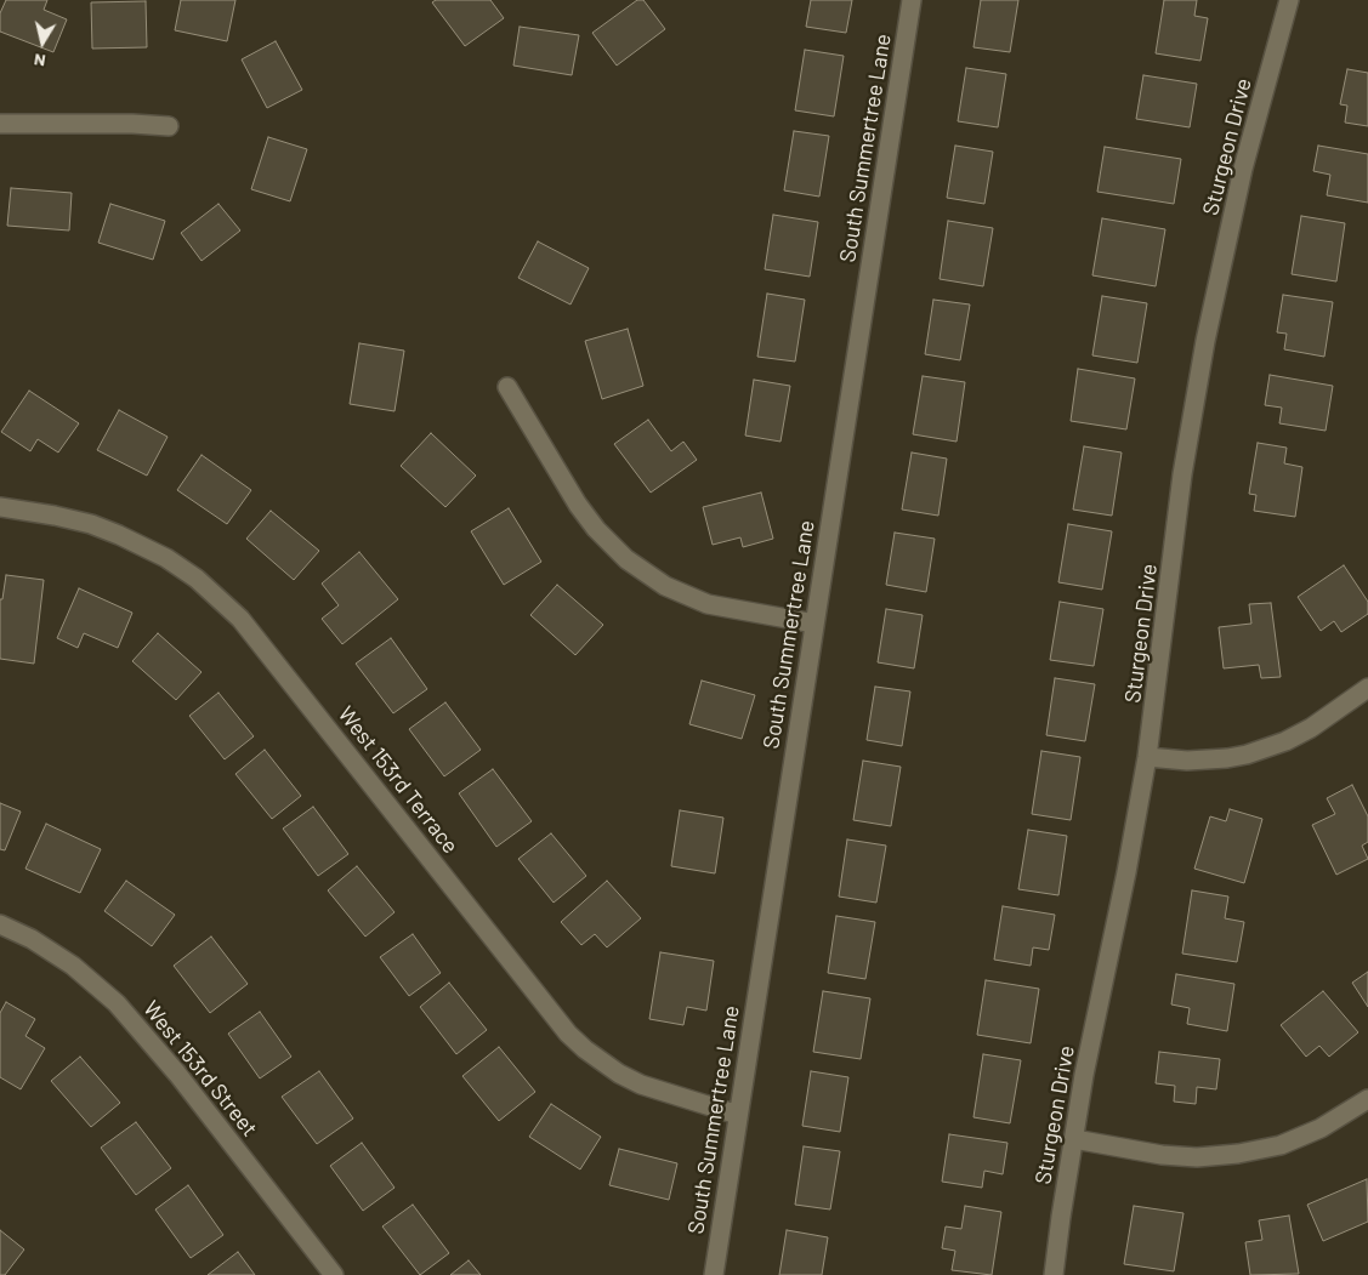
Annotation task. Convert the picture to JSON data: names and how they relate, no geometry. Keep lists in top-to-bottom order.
{
  "streets": {
    "street": [
      "Sturgeon Drive",
      "South Summertree Lane",
      "West 153rd Terrace",
      "West 153rd Street"
    ]
  },
  "crossings": [
    ["South Summertree Lane", "West 153rd Terrace"]
  ],
  "north": "bottom"
}
